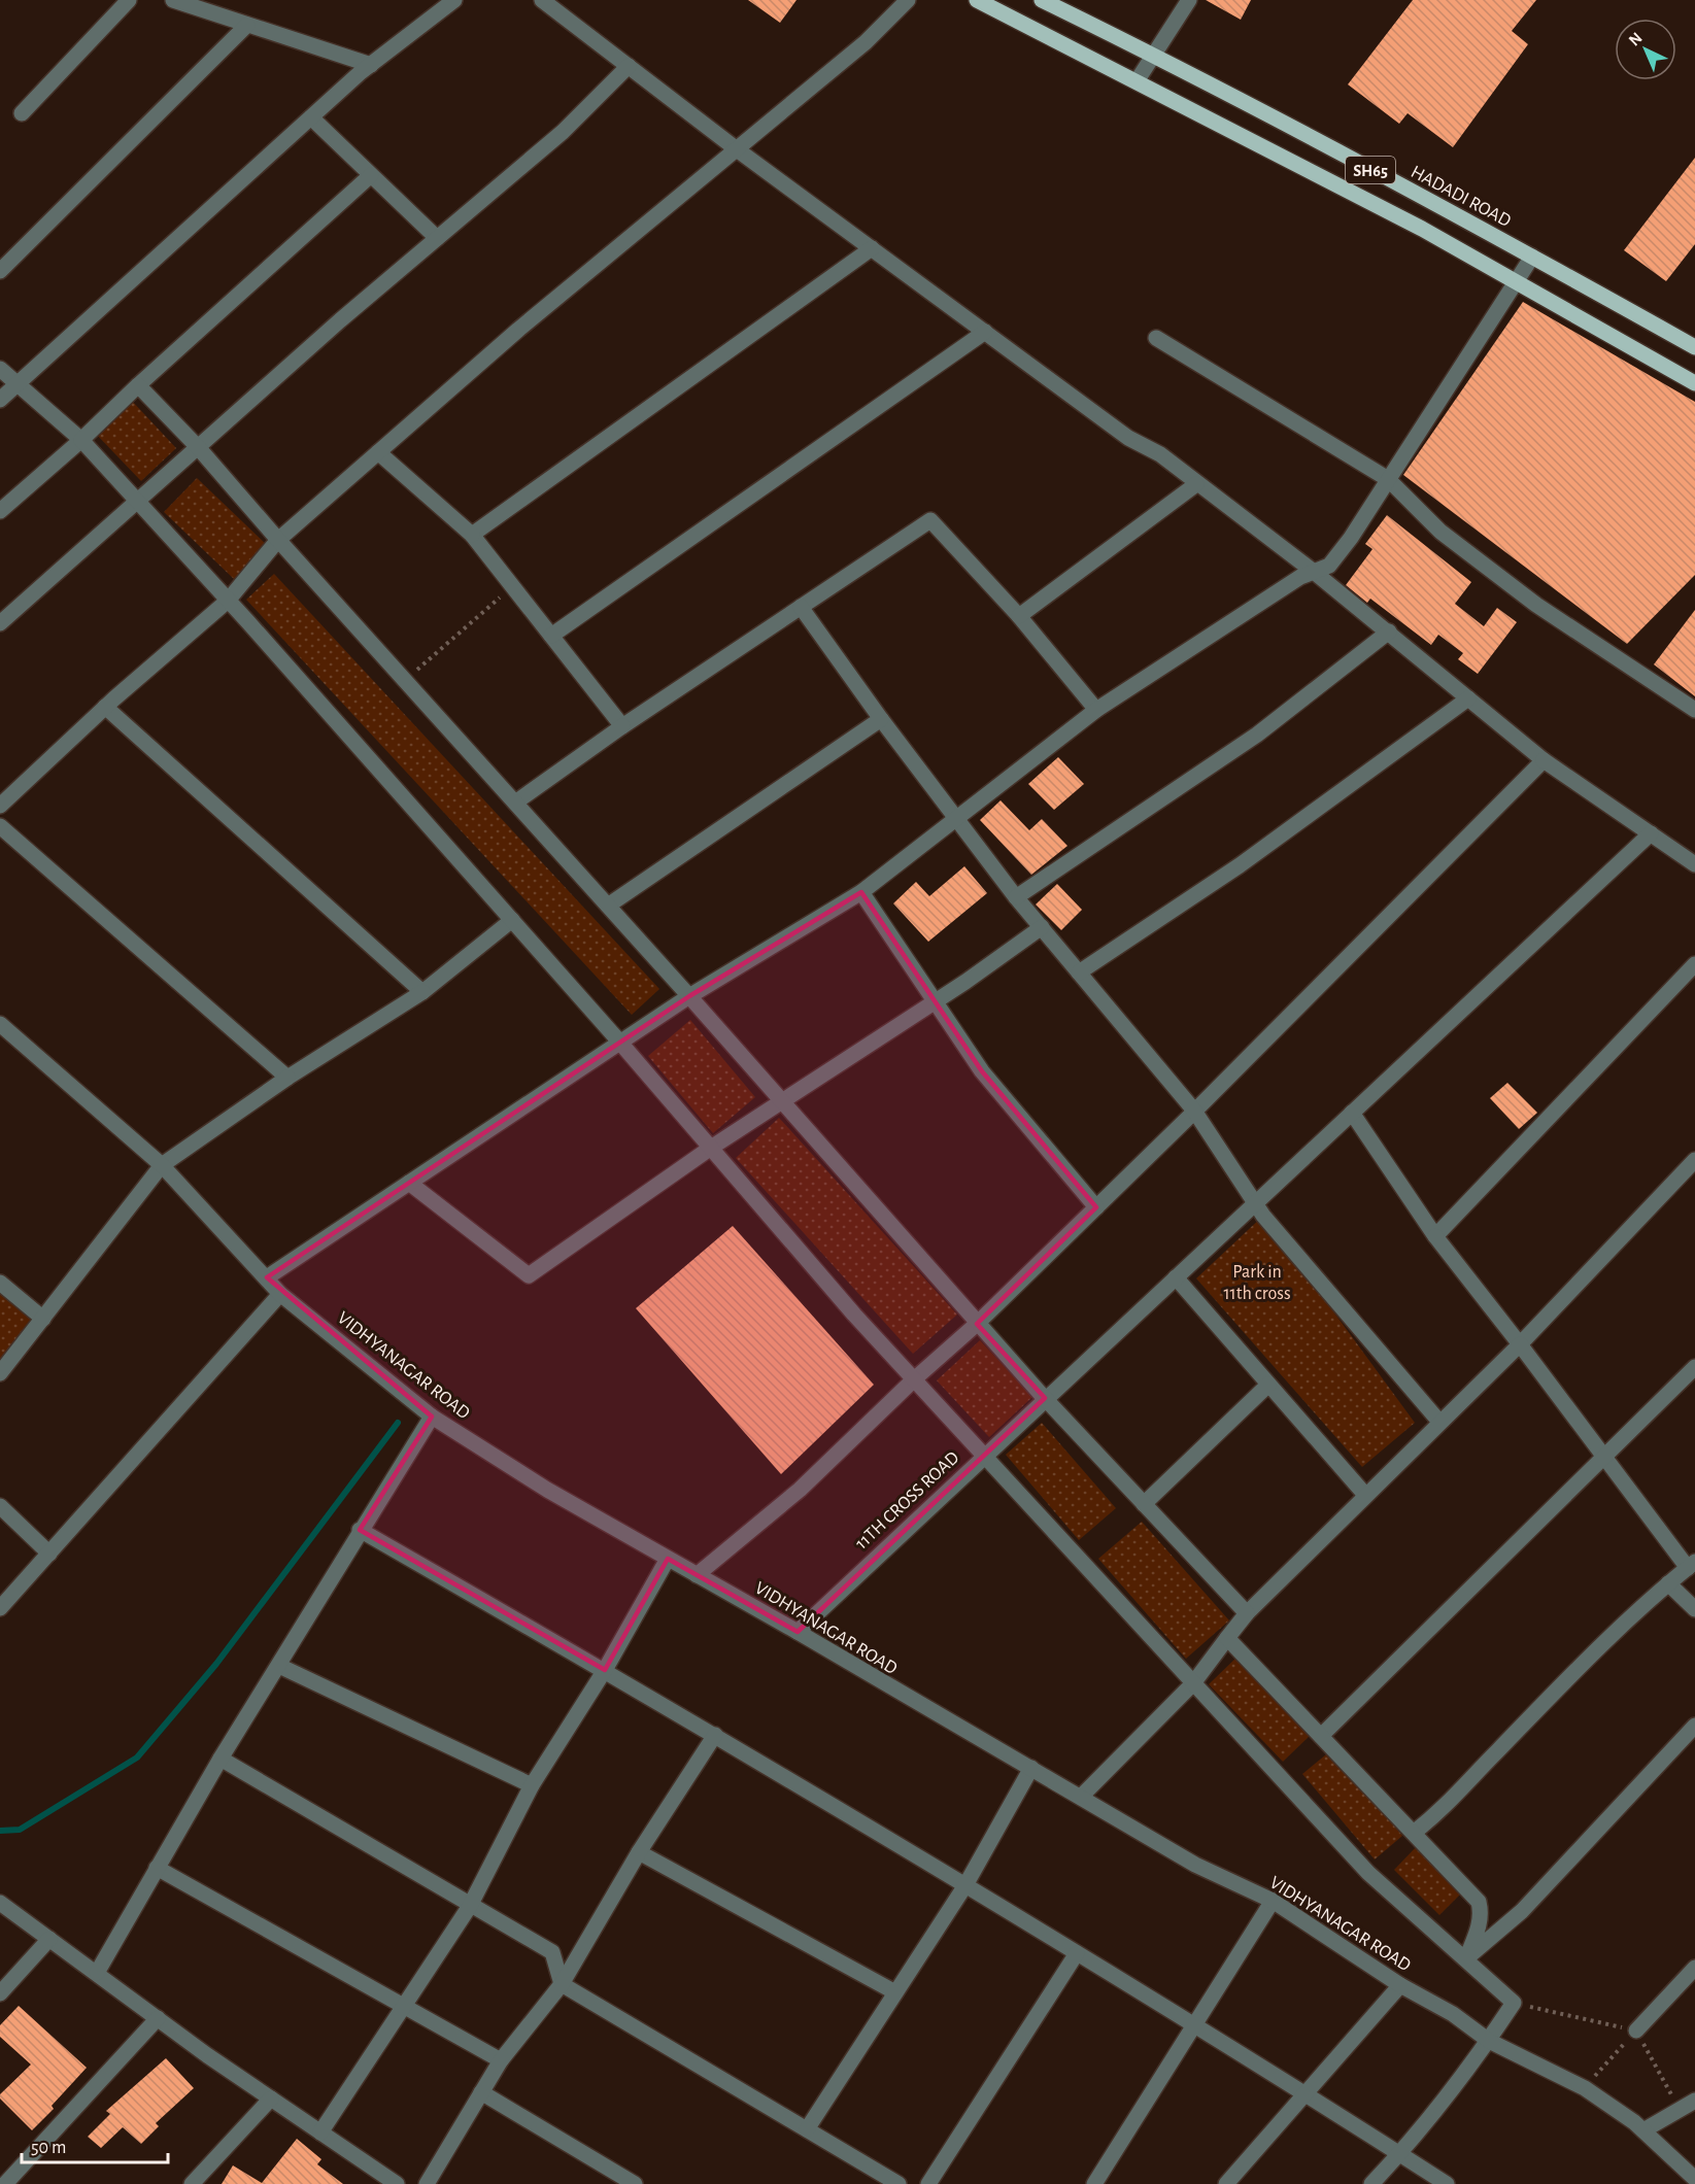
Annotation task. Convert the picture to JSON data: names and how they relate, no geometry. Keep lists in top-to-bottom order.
{
  "streets": {
    "main road": ["SH65", "HADADI ROAD"],
    "street": ["VIDHYANAGAR ROAD", "11TH CROSS ROAD"]
  },
  "crossings": [
    ["VIDHYANAGAR ROAD", "11TH CROSS ROAD"]
  ],
  "parks": ["Park in 11th cross"],
  "scale_bar": "50 m",
  "north": "top left"
}
